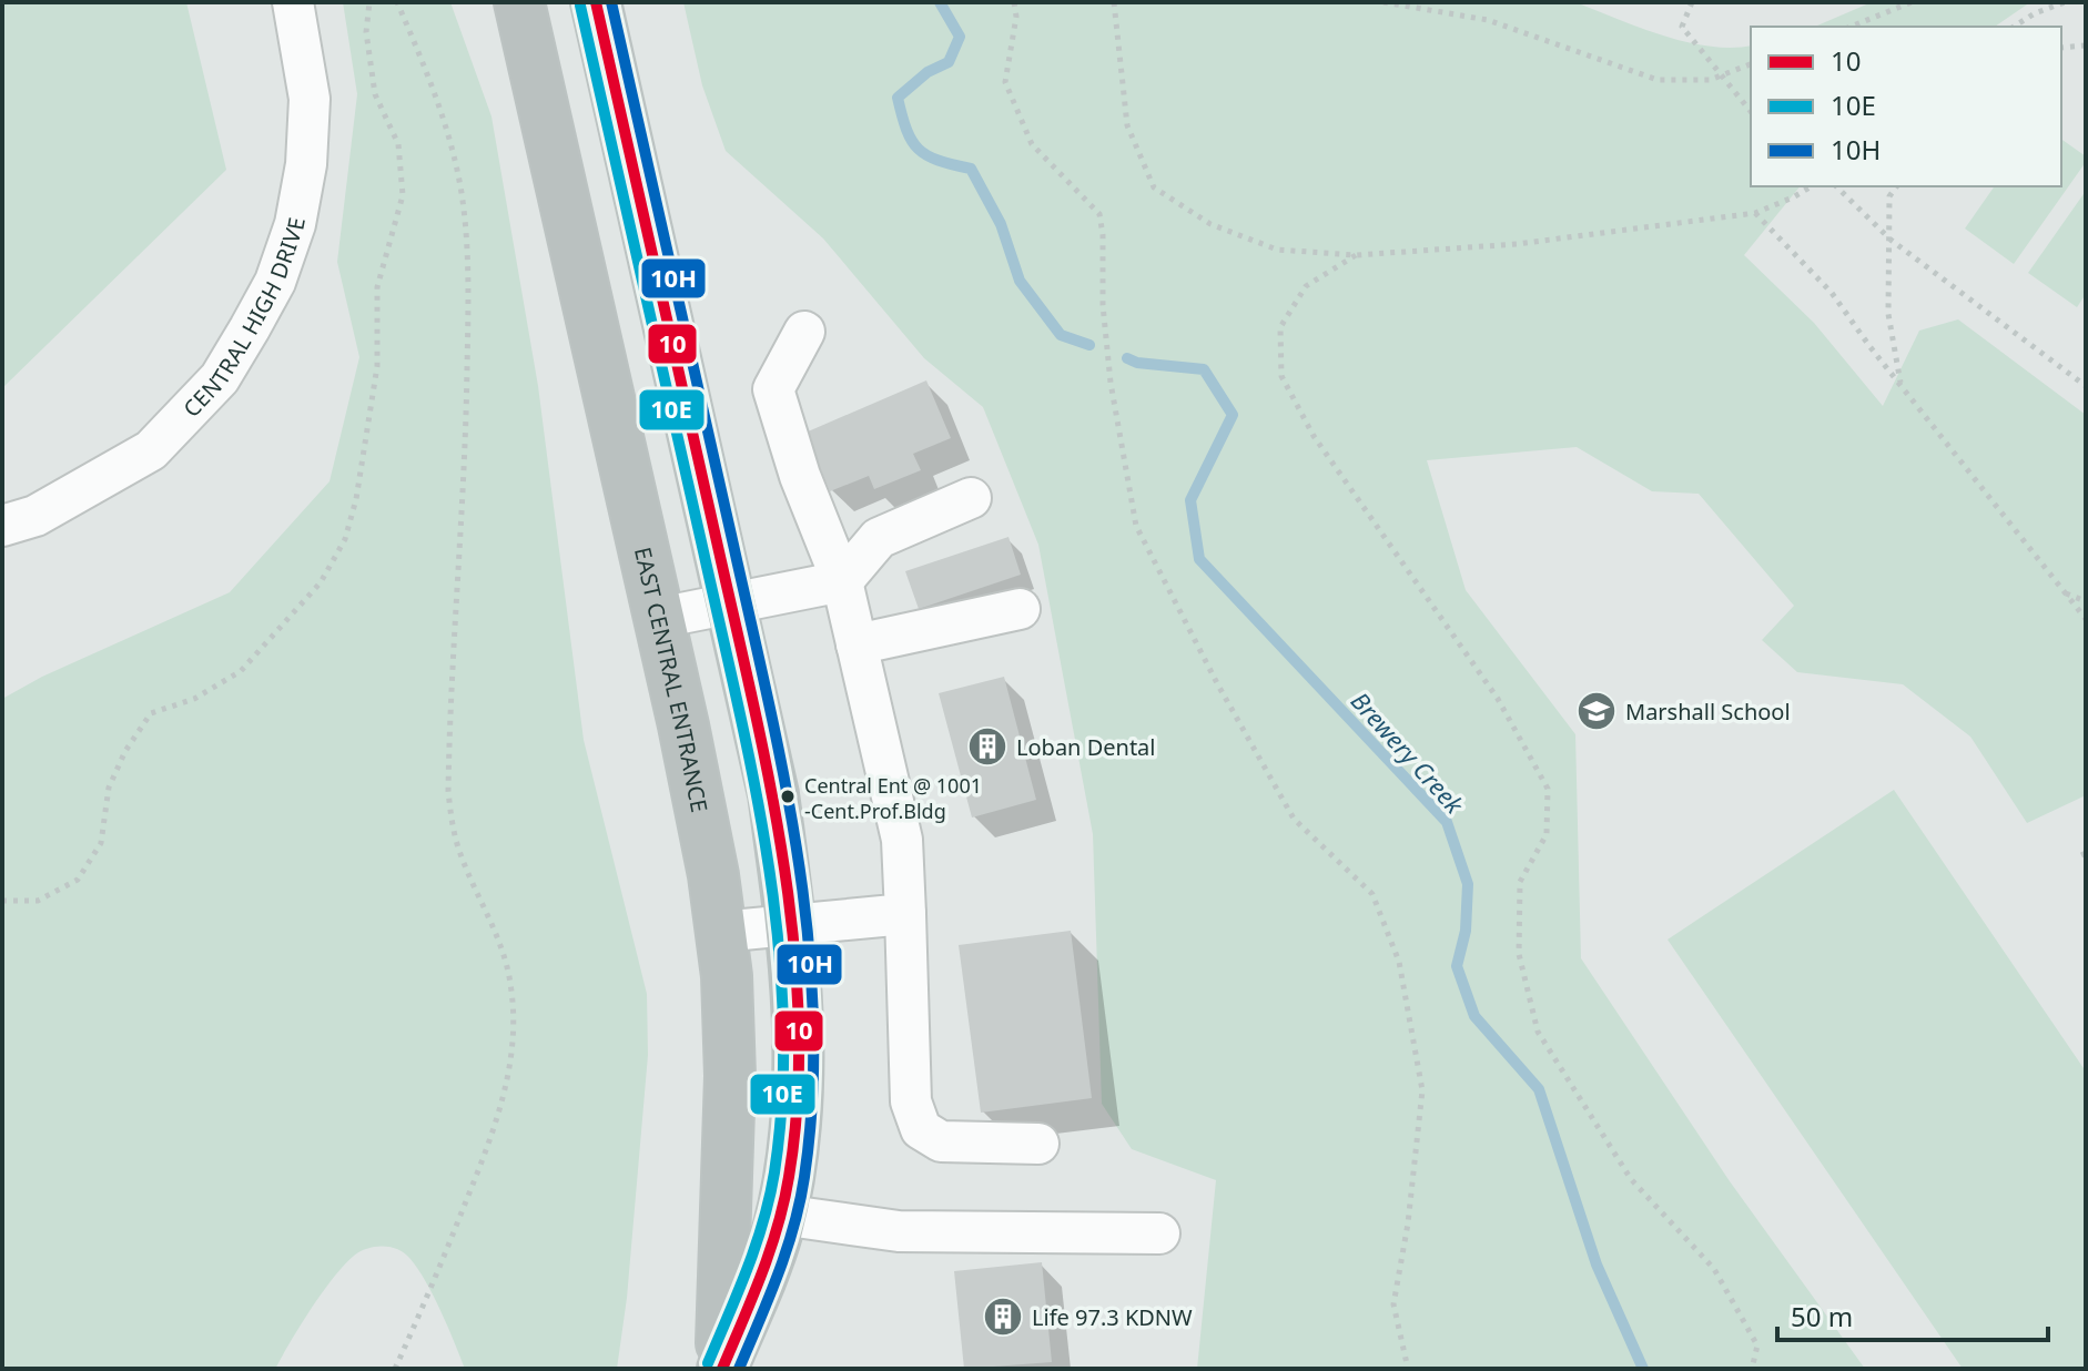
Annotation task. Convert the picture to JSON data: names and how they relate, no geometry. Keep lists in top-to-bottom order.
{
  "streets": {
    "highway": ["EAST CENTRAL ENTRANCE"],
    "street": ["CENTRAL HIGH DRIVE"]
  },
  "water": ["Brewery Creek"],
  "places": {
    "school or university": ["Marshall School"],
    "building": ["Loban Dental", "Life 97.3 KDNW"],
    "other": ["Central Ent @ 1001 -Cent.Prof.Bldg"]
  },
  "lines": ["transit line 10", "transit line 10H", "transit line 10E"],
  "legend": ["10", "10E", "10H"],
  "scale_bar": "50 m"
}
